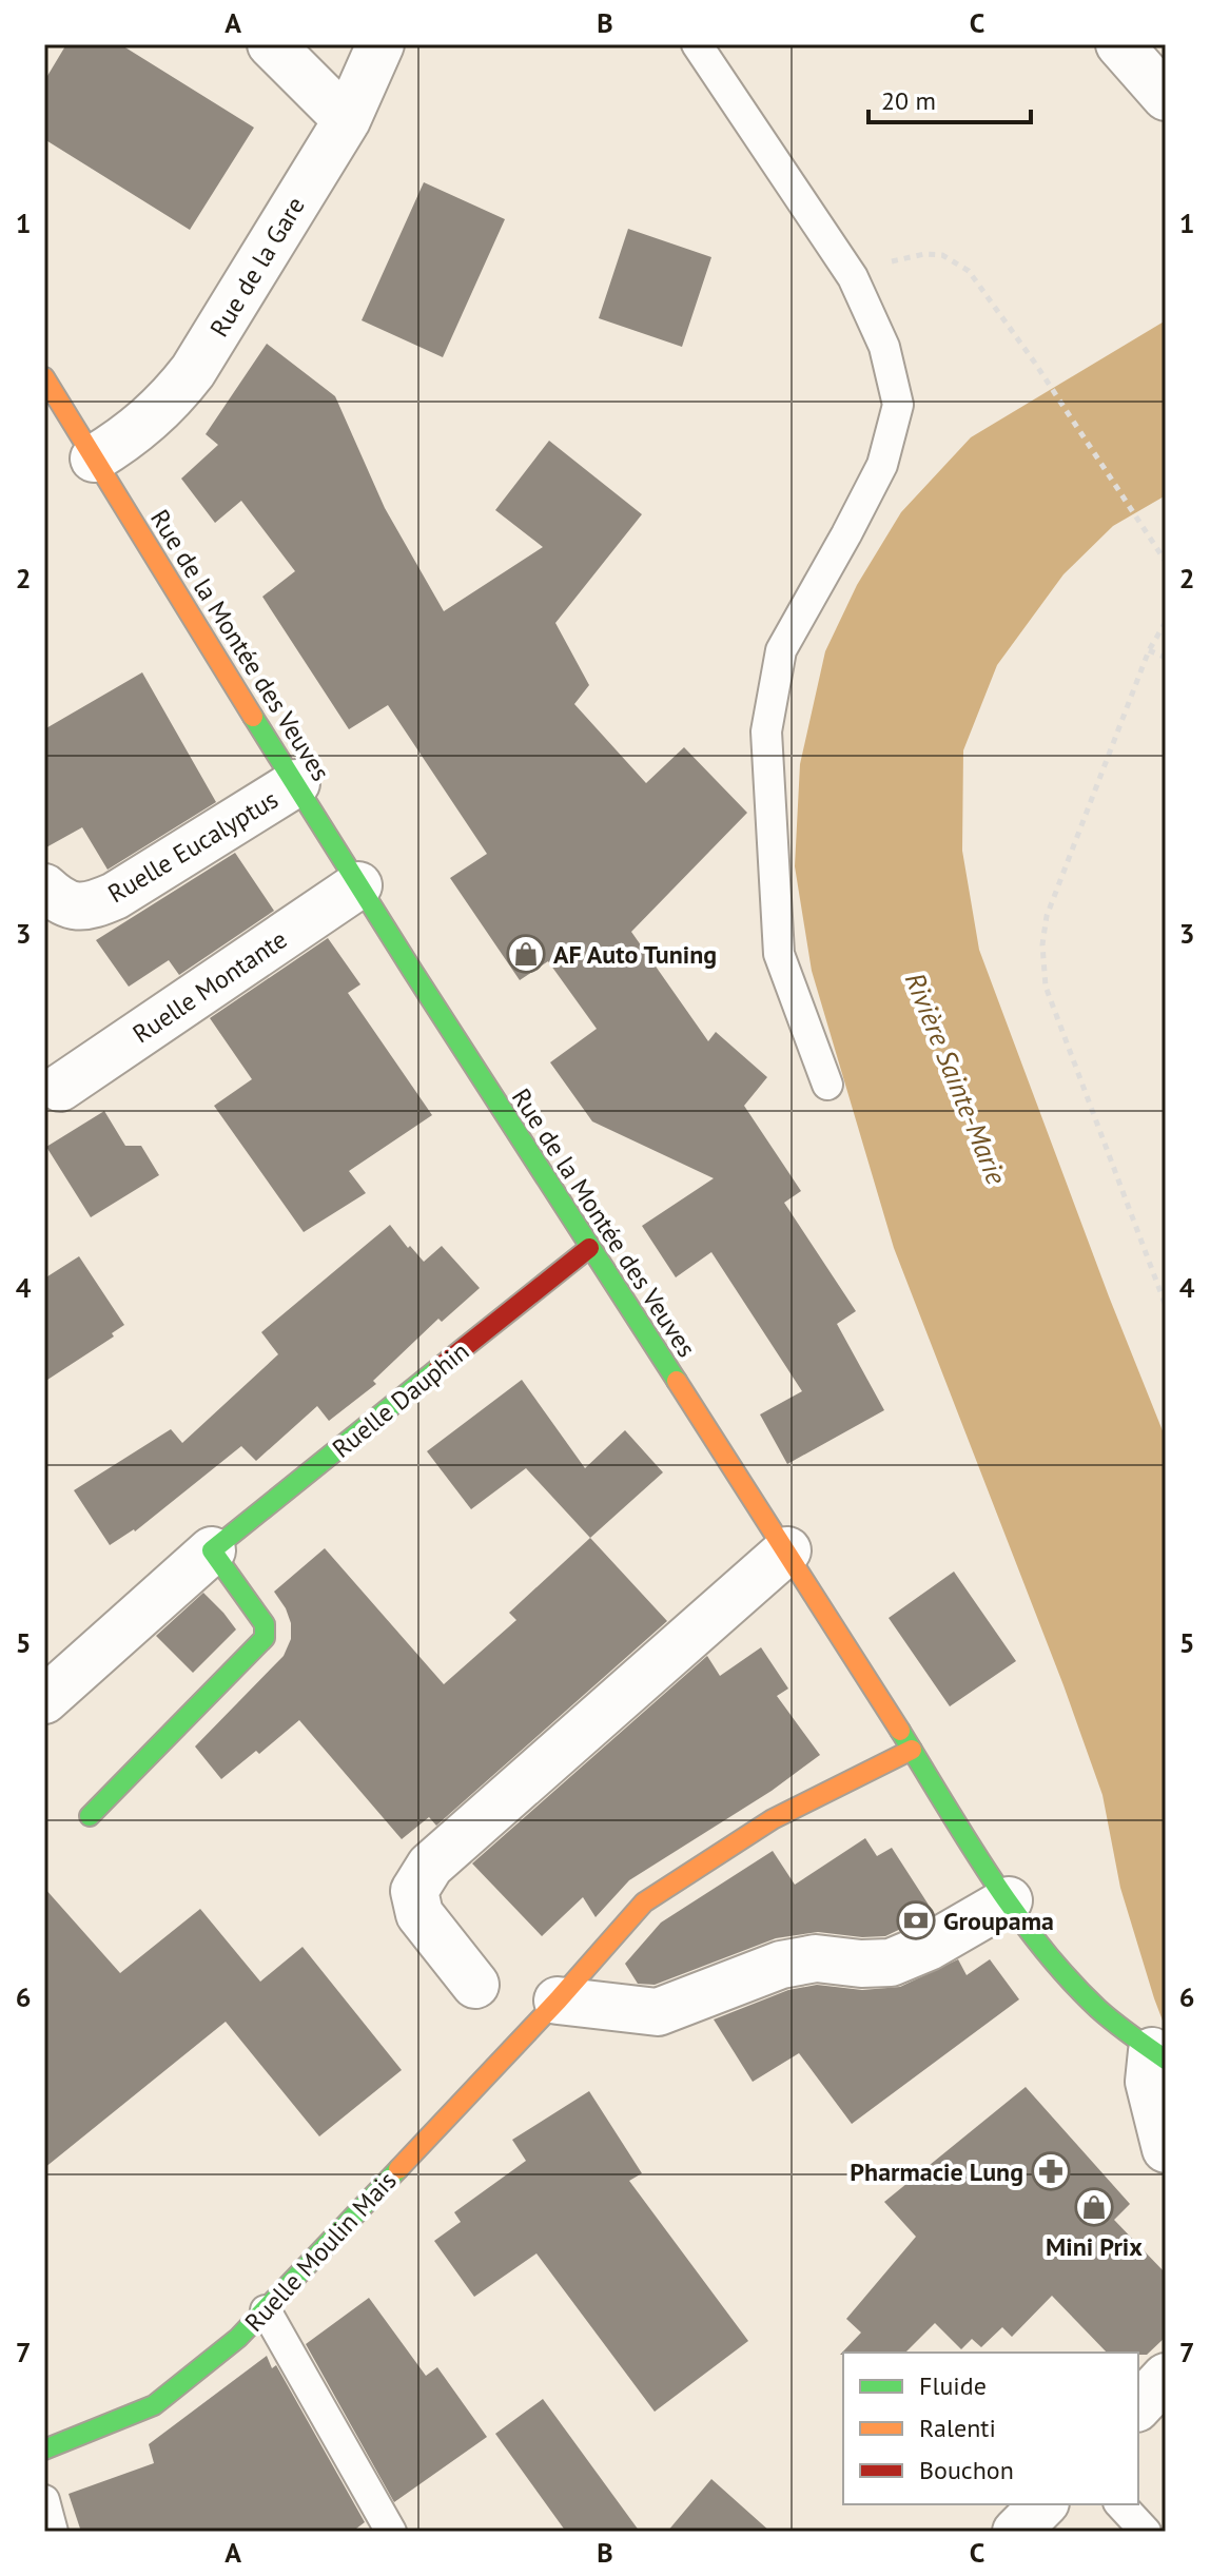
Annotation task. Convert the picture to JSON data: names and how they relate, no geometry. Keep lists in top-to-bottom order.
{
  "streets": {
    "main road": ["Rue de la Montée des Veuves", "Ruelle Dauphin", "Ruelle Moulin Mais"],
    "street": ["Rue de la Gare", "Ruelle Eucalyptus", "Ruelle Montante"]
  },
  "crossings": [
    ["Rue de la Gare", "Rue de la Montée des Veuves"],
    ["Rue de la Montée des Veuves", "Ruelle Eucalyptus"],
    ["Rue de la Montée des Veuves", "Ruelle Montante"],
    ["Rue de la Montée des Veuves", "Ruelle Dauphin"],
    ["Rue de la Montée des Veuves", "Ruelle Moulin Mais"]
  ],
  "water": ["Rivière Sainte-Marie"],
  "places": {
    "shop": ["AF Auto Tuning", "Mini Prix"],
    "bank": ["Groupama"],
    "pharmacy": ["Pharmacie Lung"]
  },
  "legend": ["Fluide", "Ralenti", "Bouchon"],
  "scale_bar": "20 m",
  "grid": {
    "columns": ["A", "B", "C"],
    "rows": [
      "1",
      "2",
      "3",
      "4",
      "5",
      "6",
      "7"
    ]
  }
}
